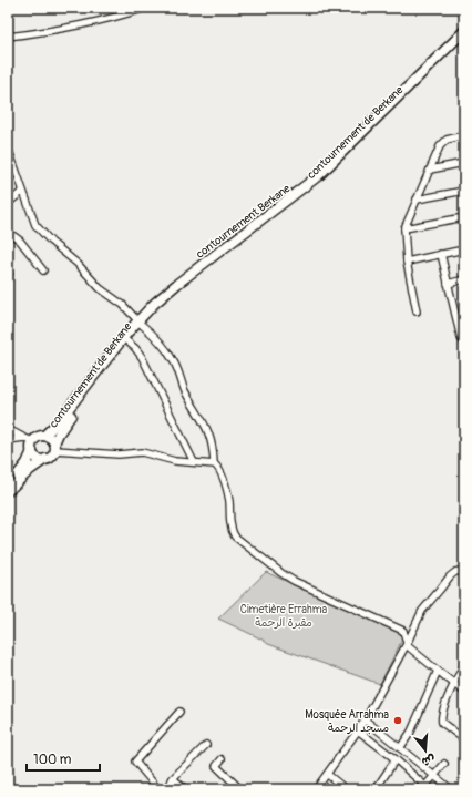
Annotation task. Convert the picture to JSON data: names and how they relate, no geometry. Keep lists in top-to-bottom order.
{
  "streets": {
    "highway": ["contournement de Berkane", "contournement Berkane"]
  },
  "crossings": [
    ["contournement de Berkane", "contournement Berkane"]
  ],
  "parks": ["Cimetière Errahma مقبرة الرحمة"],
  "places": ["Mosquée Arrahma مسجد الرحمة"],
  "scale_bar": "100 m",
  "north": "bottom"
}
